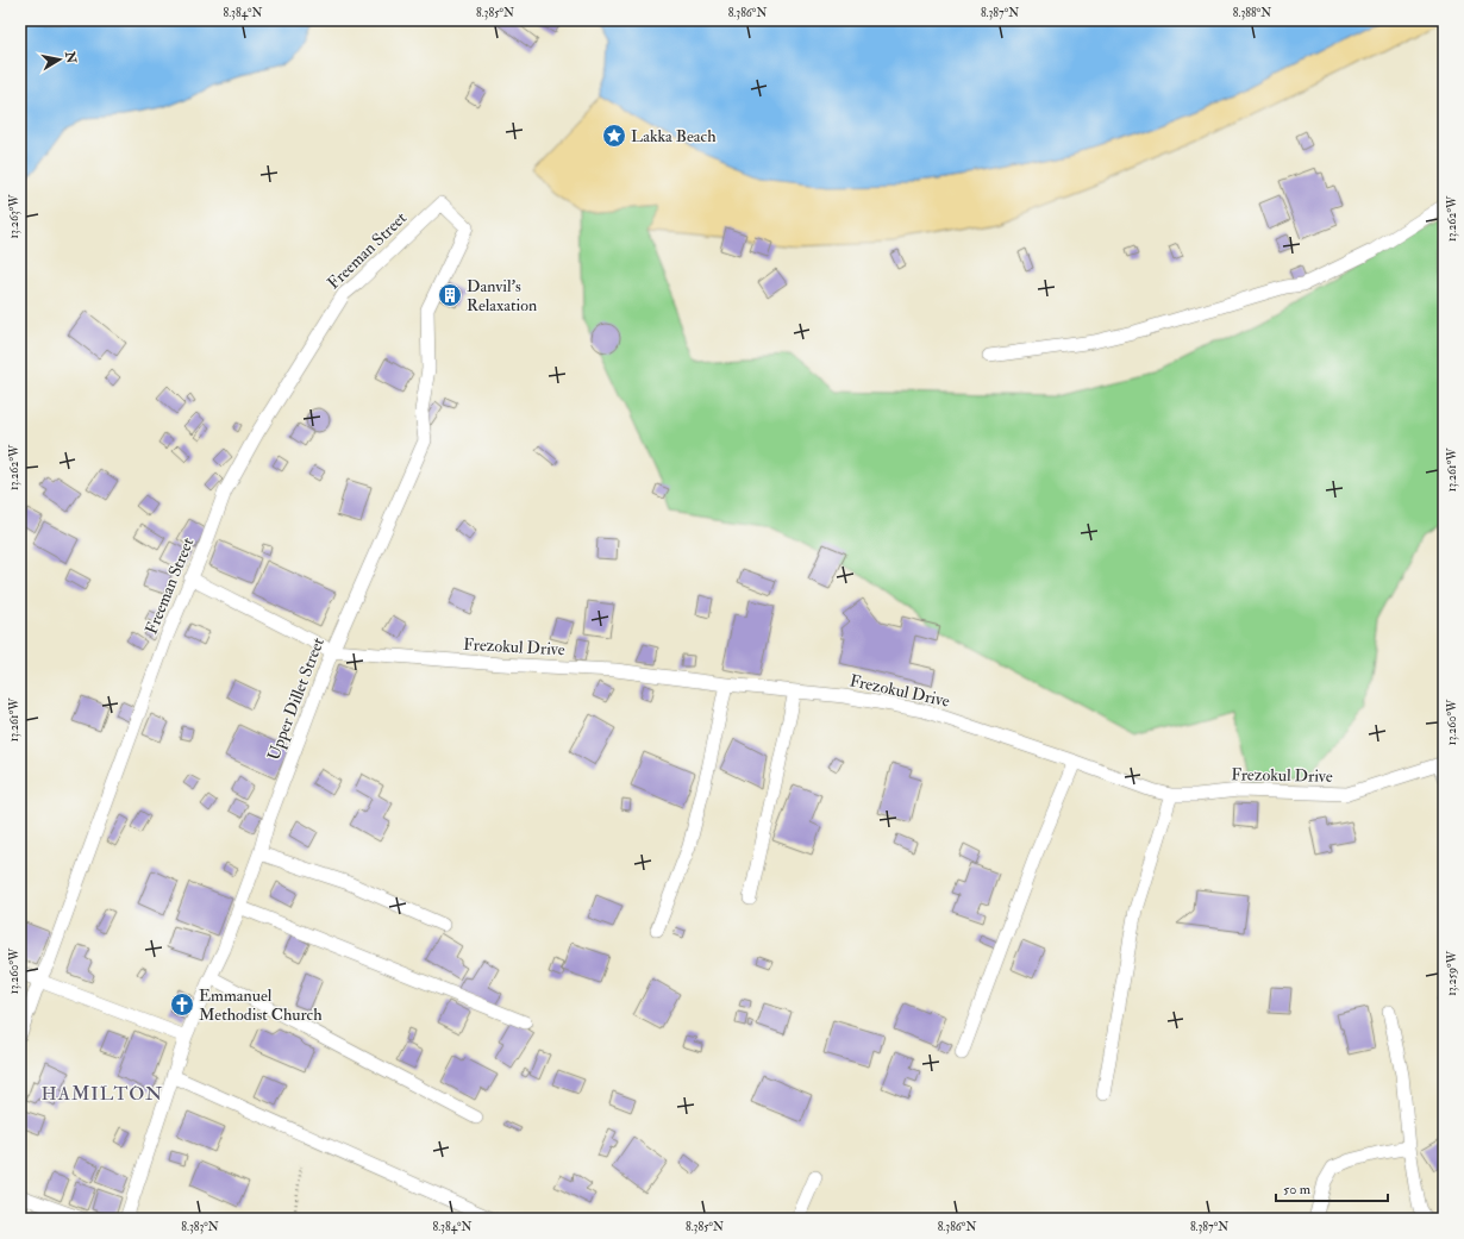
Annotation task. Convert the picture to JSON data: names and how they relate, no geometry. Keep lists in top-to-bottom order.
{
  "streets": {
    "street": ["Freeman Street", "Frezokul Drive", "Upper Dillet Street"]
  },
  "crossings": [
    ["Freeman Street", "Upper Dillet Street"],
    ["Frezokul Drive", "Upper Dillet Street"]
  ],
  "districts": ["HAMILTON"],
  "places": {
    "place": ["Lakka Beach"],
    "building": ["Danvil's Relaxation"],
    "church": ["Emmanuel Methodist Church"]
  },
  "scale_bar": "50 m",
  "north": "right",
  "coordinates": [
    "8.384°N",
    "8.385°N",
    "8.386°N",
    "8.387°N",
    "8.388°N",
    "13.263°W",
    "13.262°W",
    "13.261°W",
    "13.260°W",
    "13.259°W",
    "8.383°N"
  ]
}
